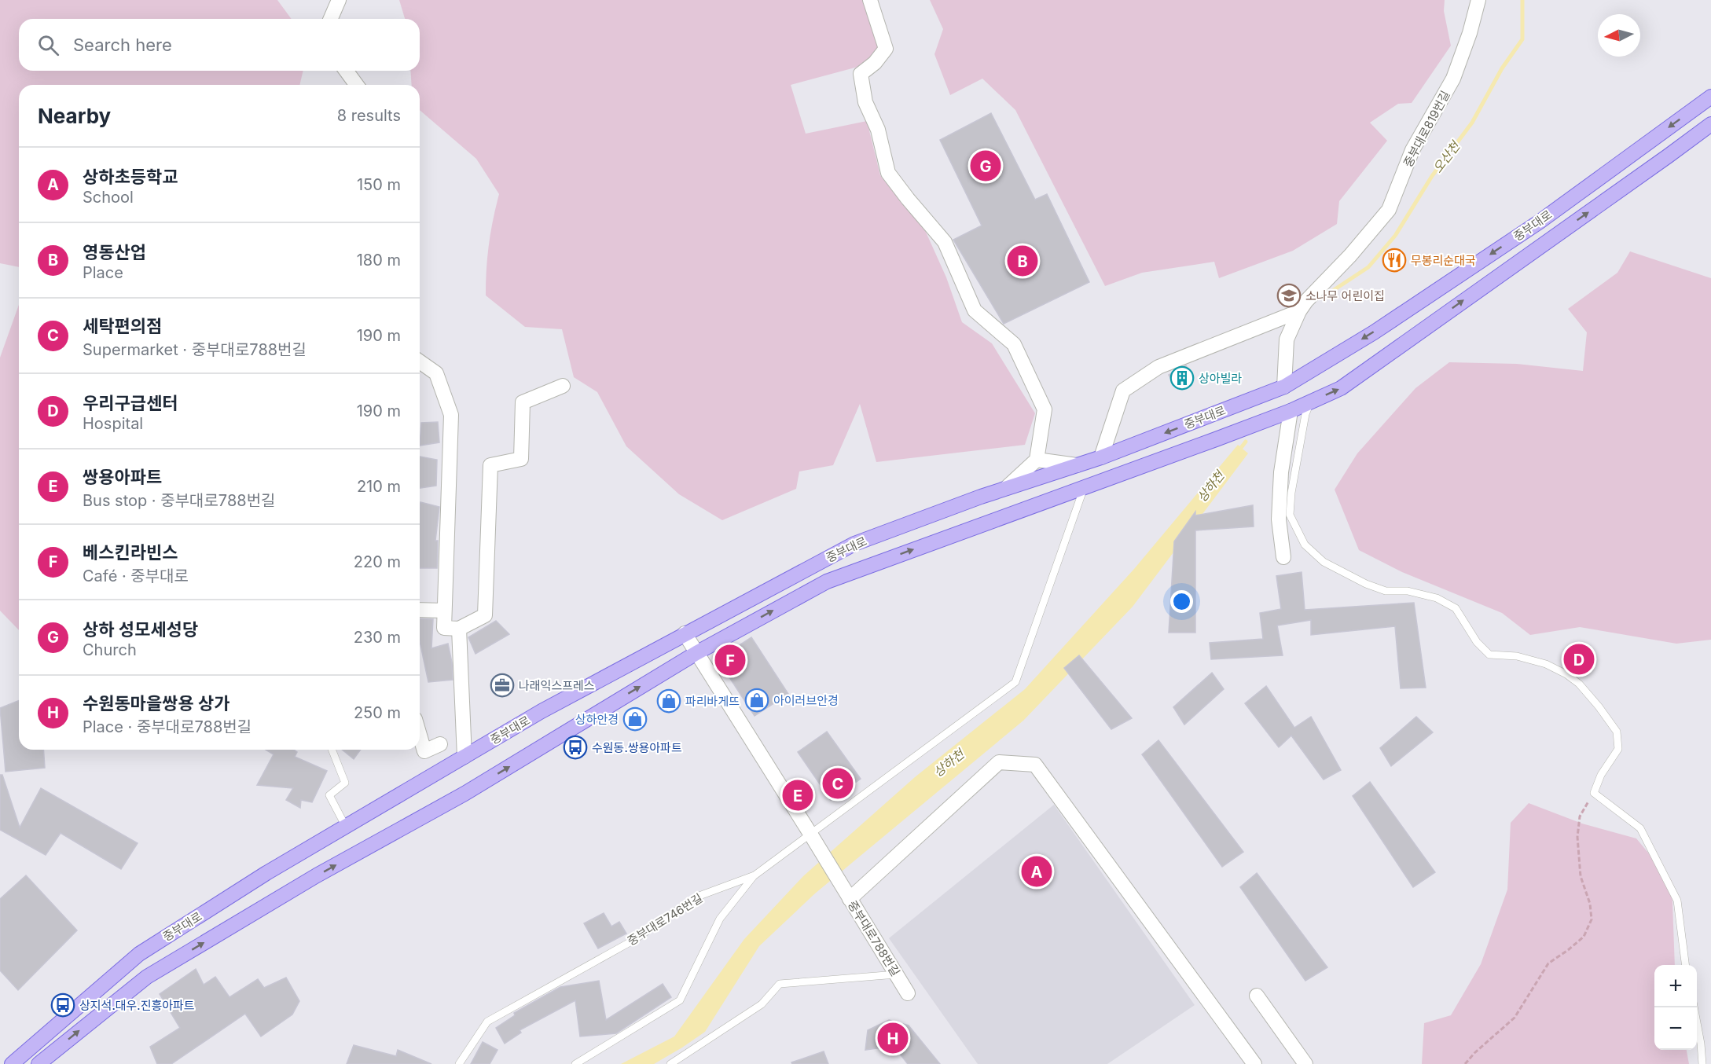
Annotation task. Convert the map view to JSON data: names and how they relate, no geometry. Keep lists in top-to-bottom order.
{
  "streets": {
    "main road": ["중부대로"],
    "street": ["중부대로819번길", "중부대로788번길"],
    "lane": ["중부대로746번길"]
  },
  "crossings": [
    ["중부대로746번길", "중부대로788번길"]
  ],
  "water": ["오산천", "상하천"],
  "places": {
    "restaurant": ["무봉리순대국"],
    "school or university": ["소나무 어린이집"],
    "building": ["상아빌라"],
    "office": ["나래익스프레스"],
    "shop": ["아이러브안경", "파리바게뜨", "상하안경"],
    "bus stop": ["수원동.쌍용아파트", "상지석.대우.진흥아파트"]
  },
  "north": "left",
  "page": {
    "search": "Search here",
    "heading": ["Nearby", "8 results"],
    "list": [
      {
        "mark": "A",
        "name": "상하초등학교",
        "note": "School",
        "value": "150 m"
      },
      {
        "mark": "B",
        "name": "영동산업",
        "note": "Place",
        "value": "180 m"
      },
      {
        "mark": "C",
        "name": "세탁편의점",
        "note": "Supermarket · 중부대로788번길",
        "value": "190 m"
      },
      {
        "mark": "D",
        "name": "우리구급센터",
        "note": "Hospital",
        "value": "190 m"
      },
      {
        "mark": "E",
        "name": "쌍용아파트",
        "note": "Bus stop · 중부대로788번길",
        "value": "210 m"
      },
      {
        "mark": "F",
        "name": "베스킨라빈스",
        "note": "Café · 중부대로",
        "value": "220 m"
      },
      {
        "mark": "G",
        "name": "상하 성모세성당",
        "note": "Church",
        "value": "230 m"
      },
      {
        "mark": "H",
        "name": "수원동마을쌍용 상가",
        "note": "Place · 중부대로788번길",
        "value": "250 m"
      }
    ],
    "pins": [
      "G",
      "B",
      "D",
      "F",
      "C",
      "E",
      "A",
      "H"
    ],
    "map_buttons": ["+", "−"]
  }
}
